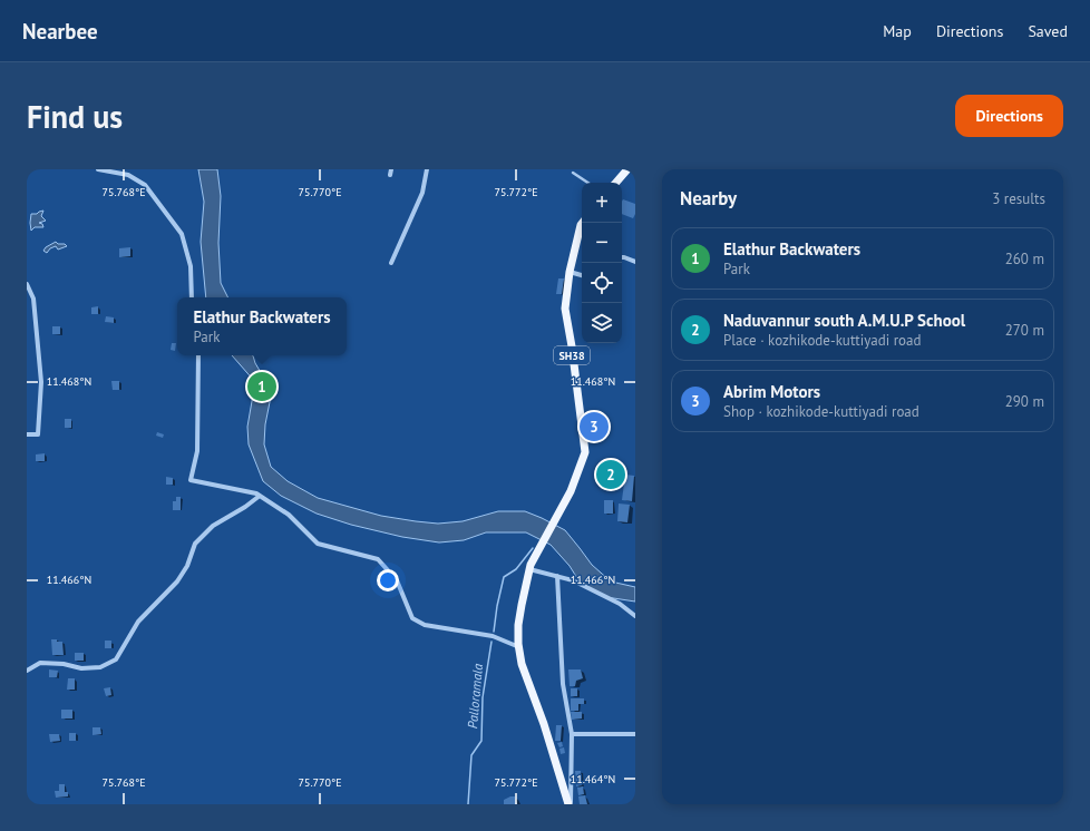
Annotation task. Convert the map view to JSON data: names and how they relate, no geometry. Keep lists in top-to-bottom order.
{
  "streets": {
    "main road": ["SH38"]
  },
  "water": ["Palloramala"],
  "page": {
    "header": "Nearbee",
    "nav": ["Map", "Directions", "Saved"],
    "buttons": "Directions",
    "title": "Find us",
    "heading": ["Nearby", "3 results"],
    "map_buttons": ["+", "−"],
    "list": [
      {
        "mark": "1",
        "name": "Elathur Backwaters",
        "note": "Park",
        "value": "260 m"
      },
      {
        "mark": "2",
        "name": "Naduvannur south A.M.U.P School",
        "note": "Place · kozhikode-kuttiyadi road",
        "value": "270 m"
      },
      {
        "mark": "3",
        "name": "Abrim Motors",
        "note": "Shop · kozhikode-kuttiyadi road",
        "value": "290 m"
      }
    ],
    "popup": ["Elathur Backwaters", "Park"],
    "pins": ["1", "3", "2"]
  },
  "coordinates": [
    "75.768°E",
    "75.770°E",
    "75.772°E",
    "11.468°N",
    "11.466°N",
    "11.464°N"
  ]
}
